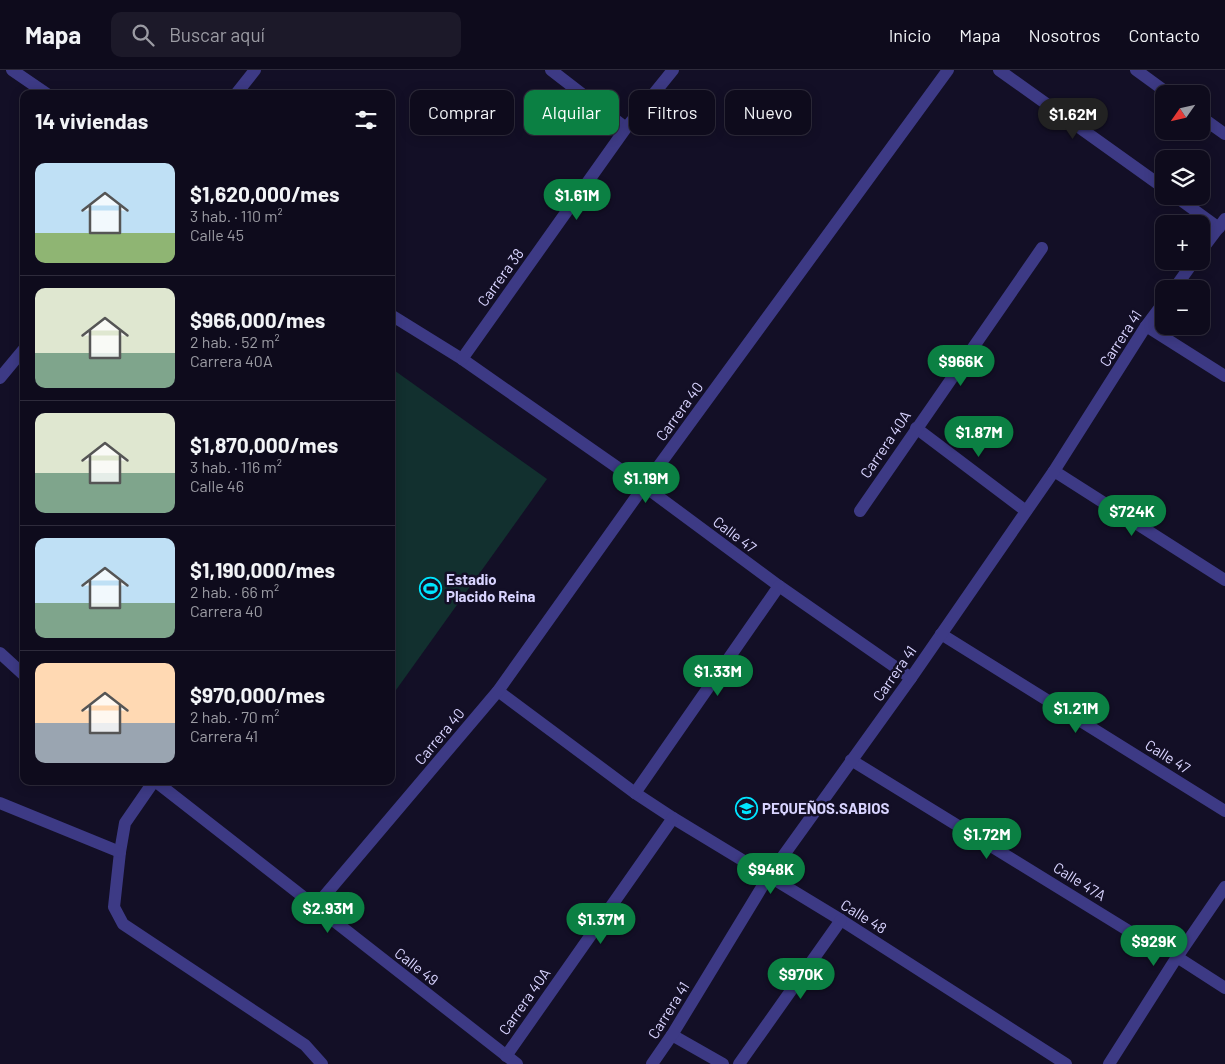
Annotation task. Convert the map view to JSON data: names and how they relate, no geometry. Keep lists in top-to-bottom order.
{
  "streets": {
    "street": [
      "Carrera 38",
      "Carrera 41",
      "Carrera 40",
      "Carrera 40A",
      "Calle 47",
      "Calle 47A",
      "Calle 48",
      "Calle 49"
    ]
  },
  "crossings": [
    ["Carrera 38", "Calle 47"],
    ["Carrera 41", "Calle 47"],
    ["Carrera 41", "Calle 47A"],
    ["Carrera 41", "Calle 48"],
    ["Carrera 40", "Calle 47"],
    ["Carrera 40", "Calle 48"],
    ["Carrera 40", "Calle 49"],
    ["Carrera 40A", "Calle 48"],
    ["Carrera 40A", "Calle 49"]
  ],
  "places": {
    "sports": ["Estadio Placido Reina"],
    "school or university": ["PEQUEÑOS.SABIOS"]
  },
  "north": "bottom left",
  "page": {
    "header": "Mapa",
    "search": "Buscar aquí",
    "nav": [
      "Inicio",
      "Mapa",
      "Nosotros",
      "Contacto"
    ],
    "map_buttons": ["+", "−"],
    "chip": [
      "Comprar",
      "Alquilar",
      "Filtros",
      "Nuevo"
    ],
    "heading": "14 viviendas",
    "price": [
      "$1.62M",
      "$1.61M",
      "$966K",
      "$1.87M",
      "$1.19M",
      "$724K",
      "$1.33M",
      "$1.21M",
      "$1.72M",
      "$948K",
      "$2.93M",
      "$1.37M",
      "$929K",
      "$970K"
    ],
    "list": [
      {
        "name": "$1,620,000/mes",
        "note": "3 hab. · 110 m² · Calle 45"
      },
      {
        "name": "$966,000/mes",
        "note": "2 hab. · 52 m² · Carrera 40A"
      },
      {
        "name": "$1,870,000/mes",
        "note": "3 hab. · 116 m² · Calle 46"
      },
      {
        "name": "$1,190,000/mes",
        "note": "2 hab. · 66 m² · Carrera 40"
      },
      {
        "name": "$970,000/mes",
        "note": "2 hab. · 70 m² · Carrera 41"
      }
    ]
  }
}
